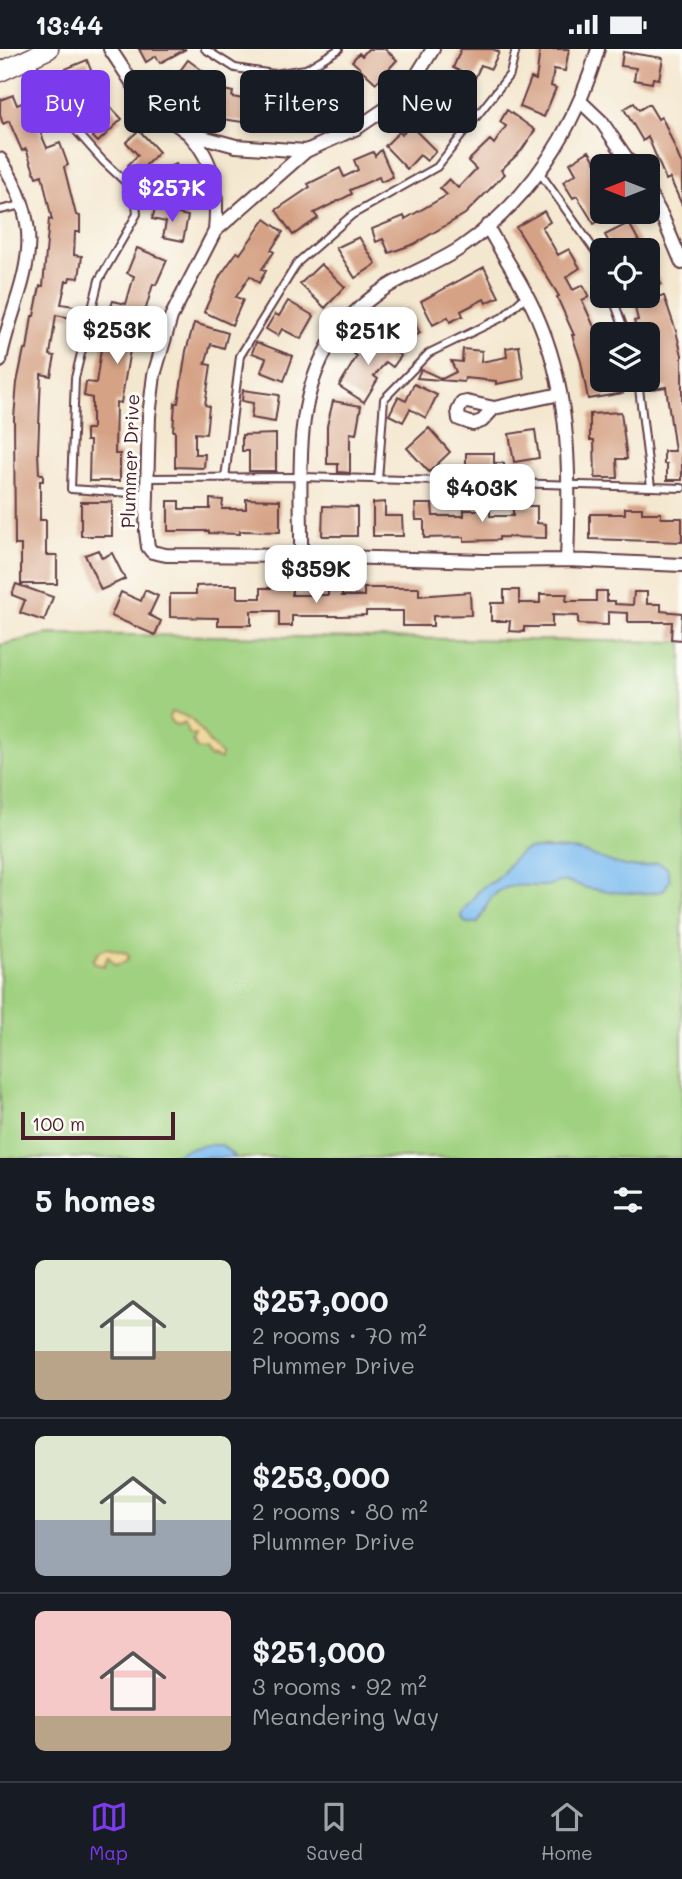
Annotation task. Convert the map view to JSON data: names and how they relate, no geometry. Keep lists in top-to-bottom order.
{
  "streets": {
    "street": ["Plummer Drive"]
  },
  "scale_bar": "100 m",
  "north": "left",
  "page": {
    "status": "13:44",
    "chip": [
      "Buy",
      "Rent",
      "Filters",
      "New"
    ],
    "price": [
      "$257K",
      "$253K",
      "$251K",
      "$403K",
      "$359K"
    ],
    "scale": "100 m",
    "heading": "5 homes",
    "list": [
      {
        "name": "$257,000",
        "note": "2 rooms · 70 m² · Plummer Drive"
      },
      {
        "name": "$253,000",
        "note": "2 rooms · 80 m² · Plummer Drive"
      },
      {
        "name": "$251,000",
        "note": "3 rooms · 92 m² · Meandering Way"
      }
    ],
    "tabs": ["Map", "Saved", "Home"]
  }
}
